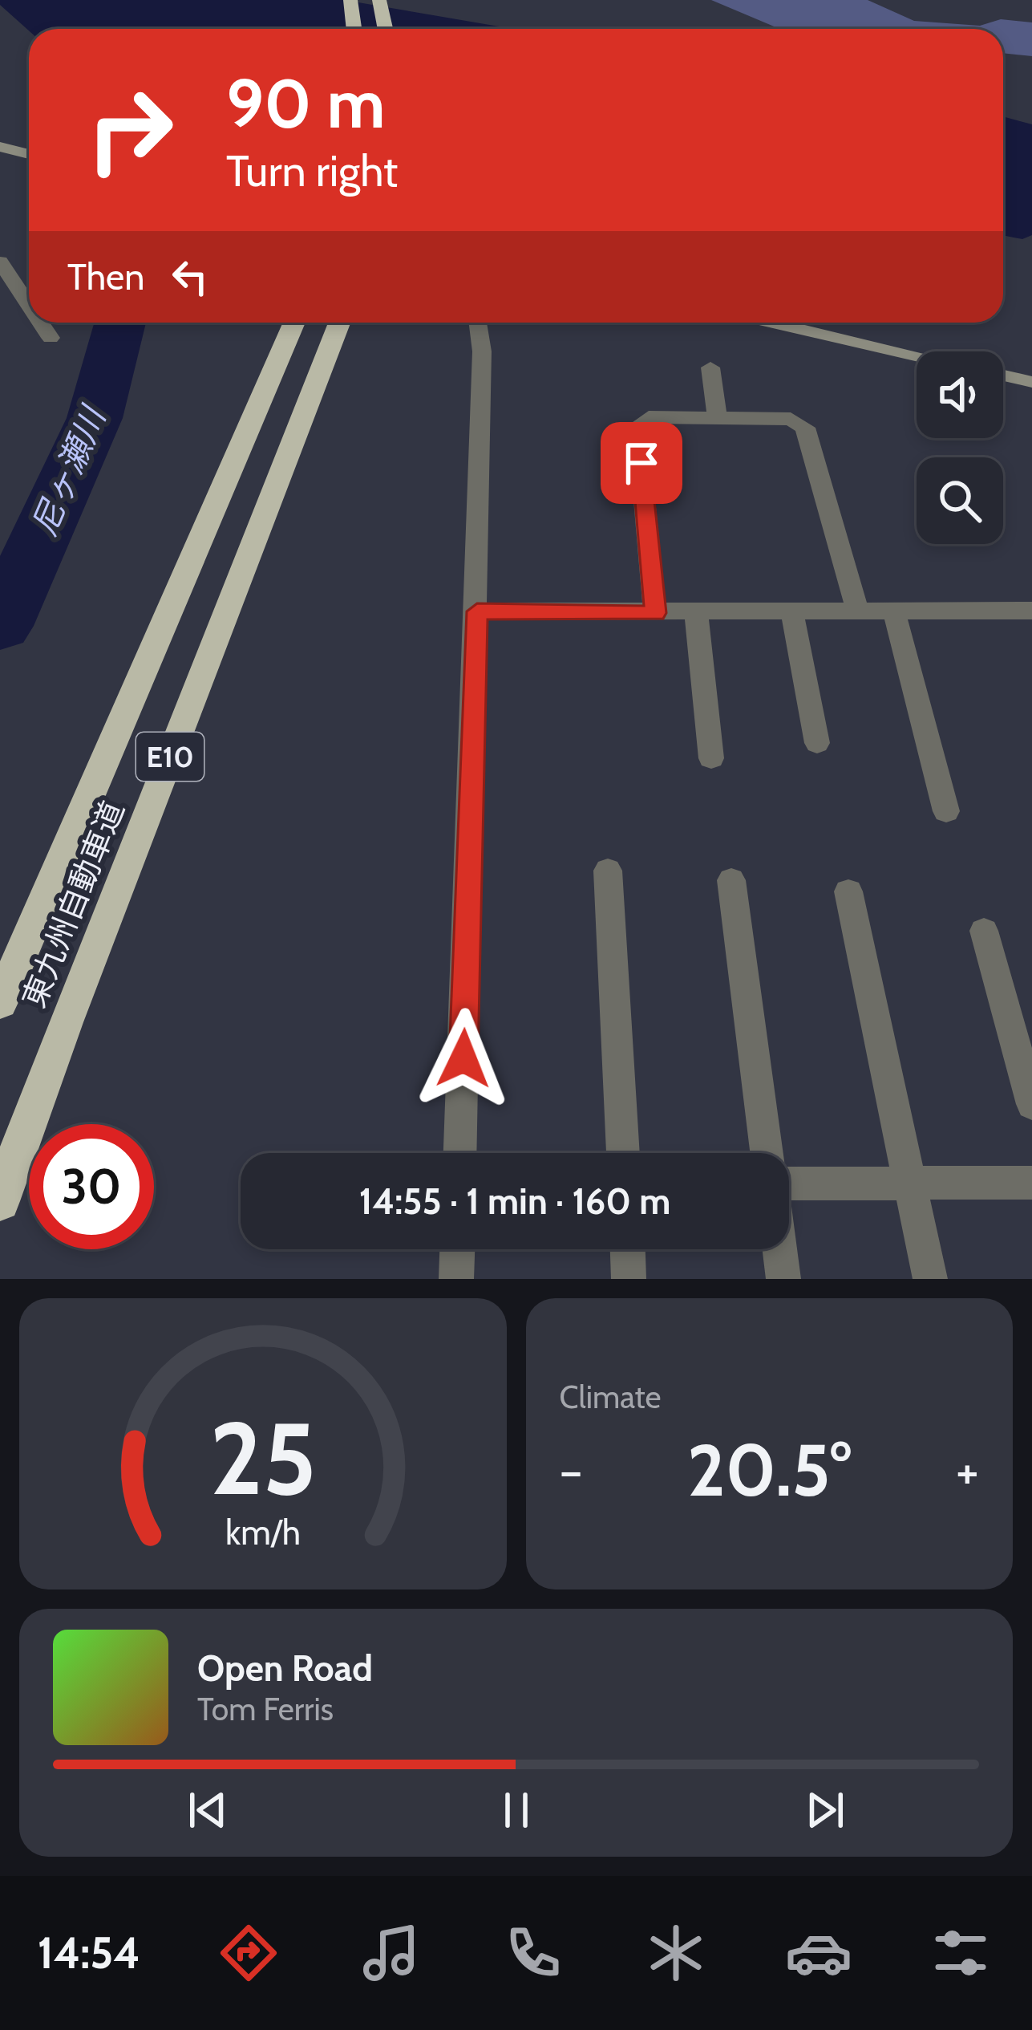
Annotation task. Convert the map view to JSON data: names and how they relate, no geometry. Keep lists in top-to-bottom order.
{
  "streets": {
    "highway": ["E10", "東九州自動車道"]
  },
  "water": ["尼ヶ瀬川"],
  "page": {
    "turn": ["90 m", "Turn right"],
    "then": "Then",
    "limit": "30",
    "trip": "14:55 · 1 min · 160 m",
    "tile": "Climate",
    "heat": ["−", "20.5°", "+"],
    "song": ["Open Road", "Tom Ferris"],
    "tabs": "14:54",
    "gauge": ["25", "km/h"]
  }
}
